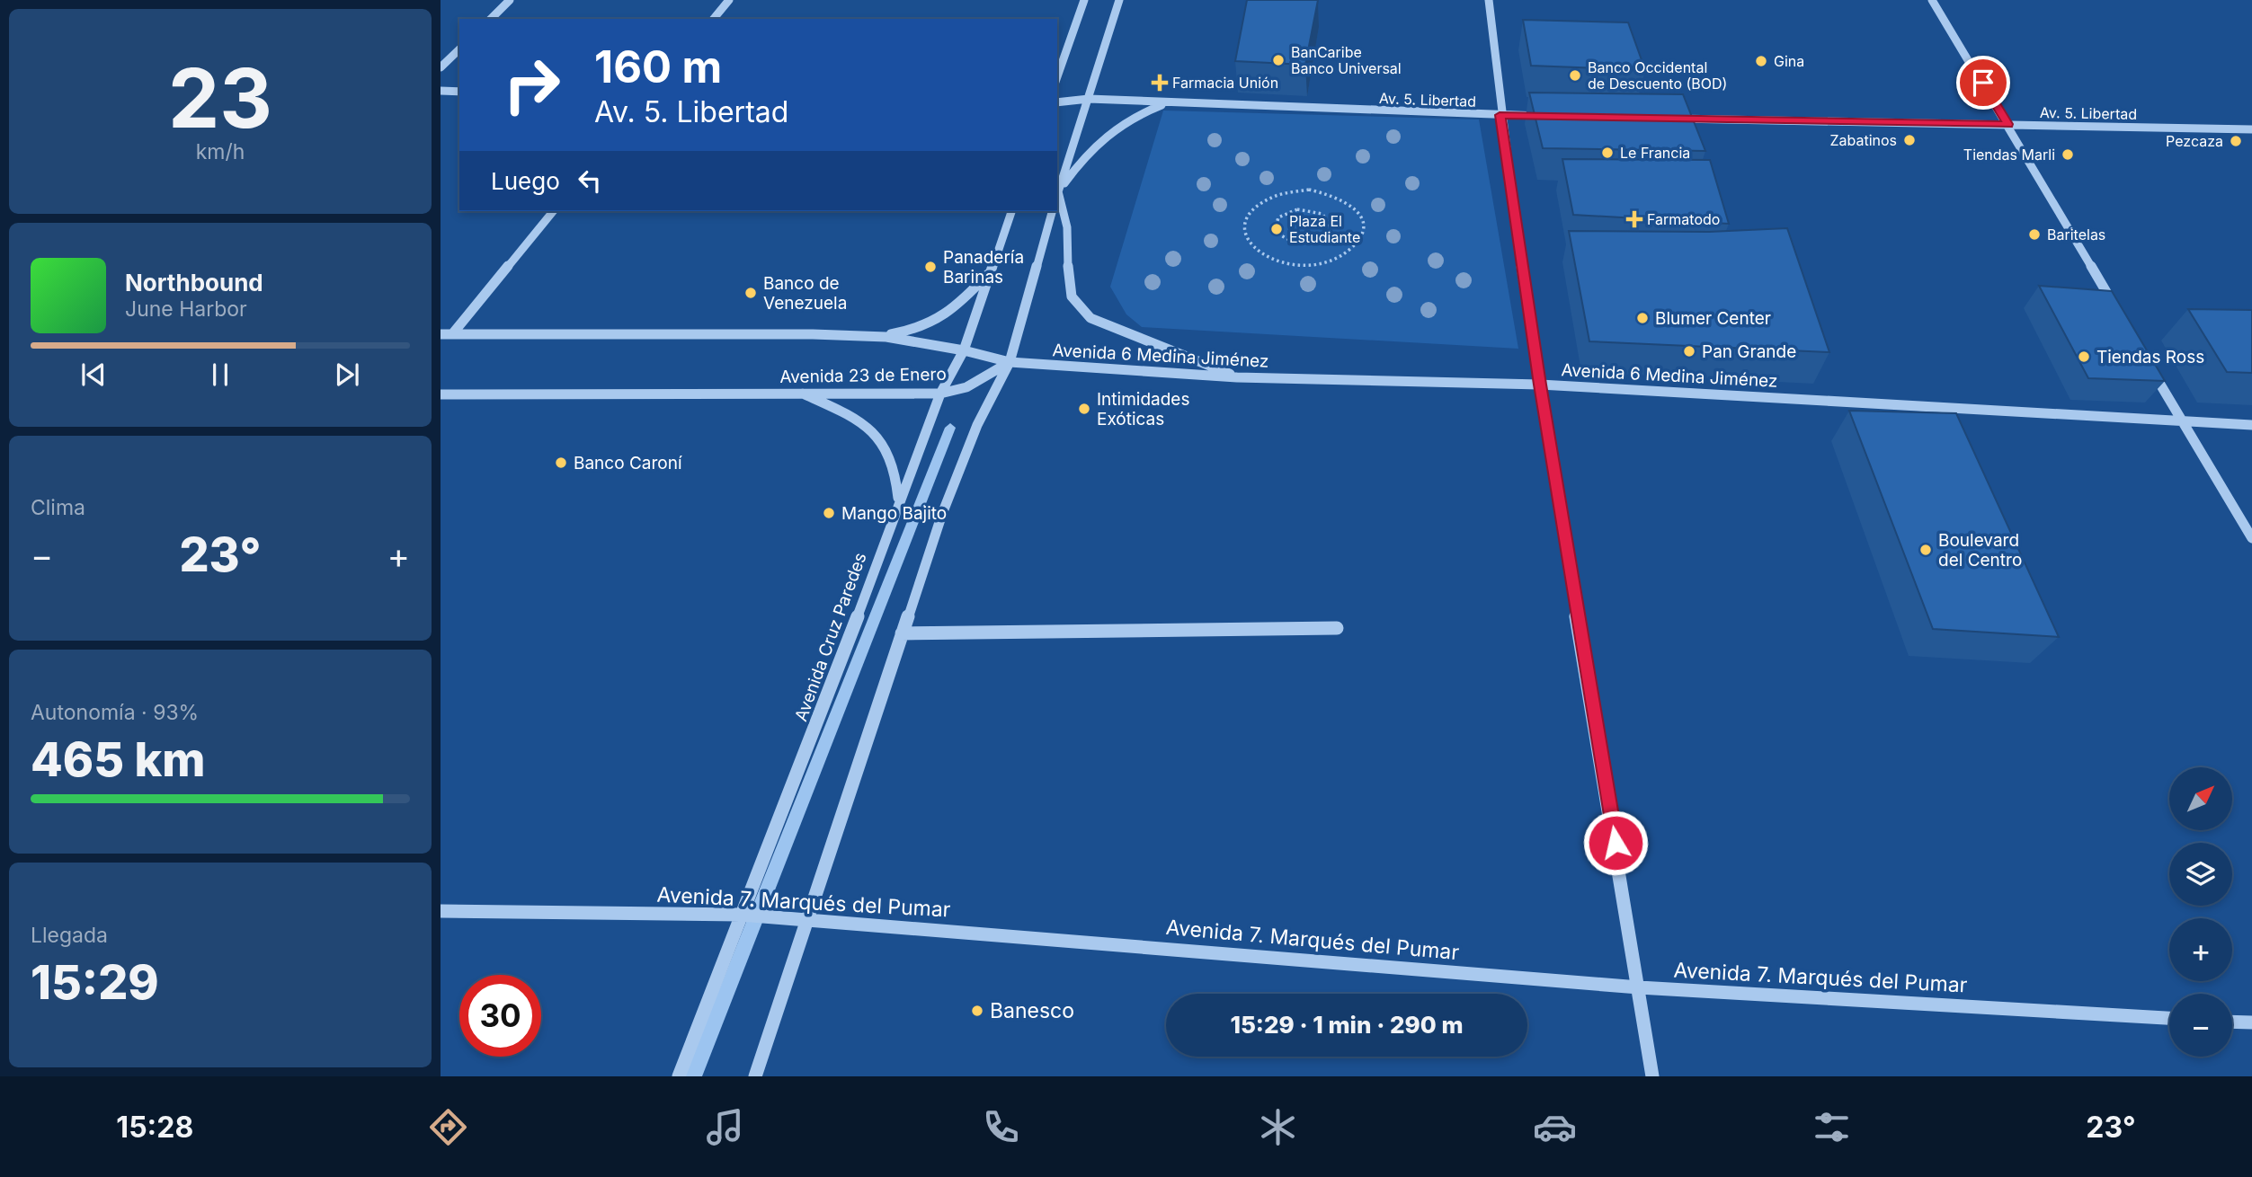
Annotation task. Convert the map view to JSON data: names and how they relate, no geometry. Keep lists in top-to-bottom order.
{
  "streets": {
    "street": [
      "Av. 5. Libertad",
      "Avenida 6 Medina Jiménez",
      "Avenida 23 de Enero",
      "Avenida Cruz Paredes",
      "Avenida 7. Marqués del Pumar"
    ]
  },
  "crossings": [
    ["Avenida 6 Medina Jiménez", "Avenida 23 de Enero"],
    ["Avenida 23 de Enero", "Avenida Cruz Paredes"],
    ["Avenida Cruz Paredes", "Avenida 7. Marqués del Pumar"]
  ],
  "places": {
    "other": [
      "BanCaribe Banco Universal",
      "Gina",
      "Banco Occidental de Descuento (BOD)",
      "Zabatinos",
      "Pezcaza",
      "Le Francia",
      "Tiendas Marli",
      "Plaza El Estudiante",
      "Baritelas",
      "Panadería Barinas",
      "Banco de Venezuela",
      "Blumer Center",
      "Pan Grande",
      "Tiendas Ross",
      "Intimidades Exóticas",
      "Banco Caroní",
      "Mango Bajito",
      "Boulevard del Centro",
      "Banesco"
    ],
    "health": ["Farmacia Unión", "Farmatodo"]
  },
  "north": "top right",
  "page": {
    "tile": [
      ["23", "km/h"],
      "Clima",
      ["Autonomía · 93%", "465 km"],
      ["Llegada", "15:29"]
    ],
    "turn": ["160 m", "Av. 5. Libertad"],
    "then": "Luego",
    "song": ["Northbound", "June Harbor"],
    "heat": ["−", "23°", "+"],
    "map_buttons": ["+", "−"],
    "limit": "30",
    "trip": "15:29 · 1 min · 290 m",
    "tabs": ["15:28", "23°"]
  }
}
